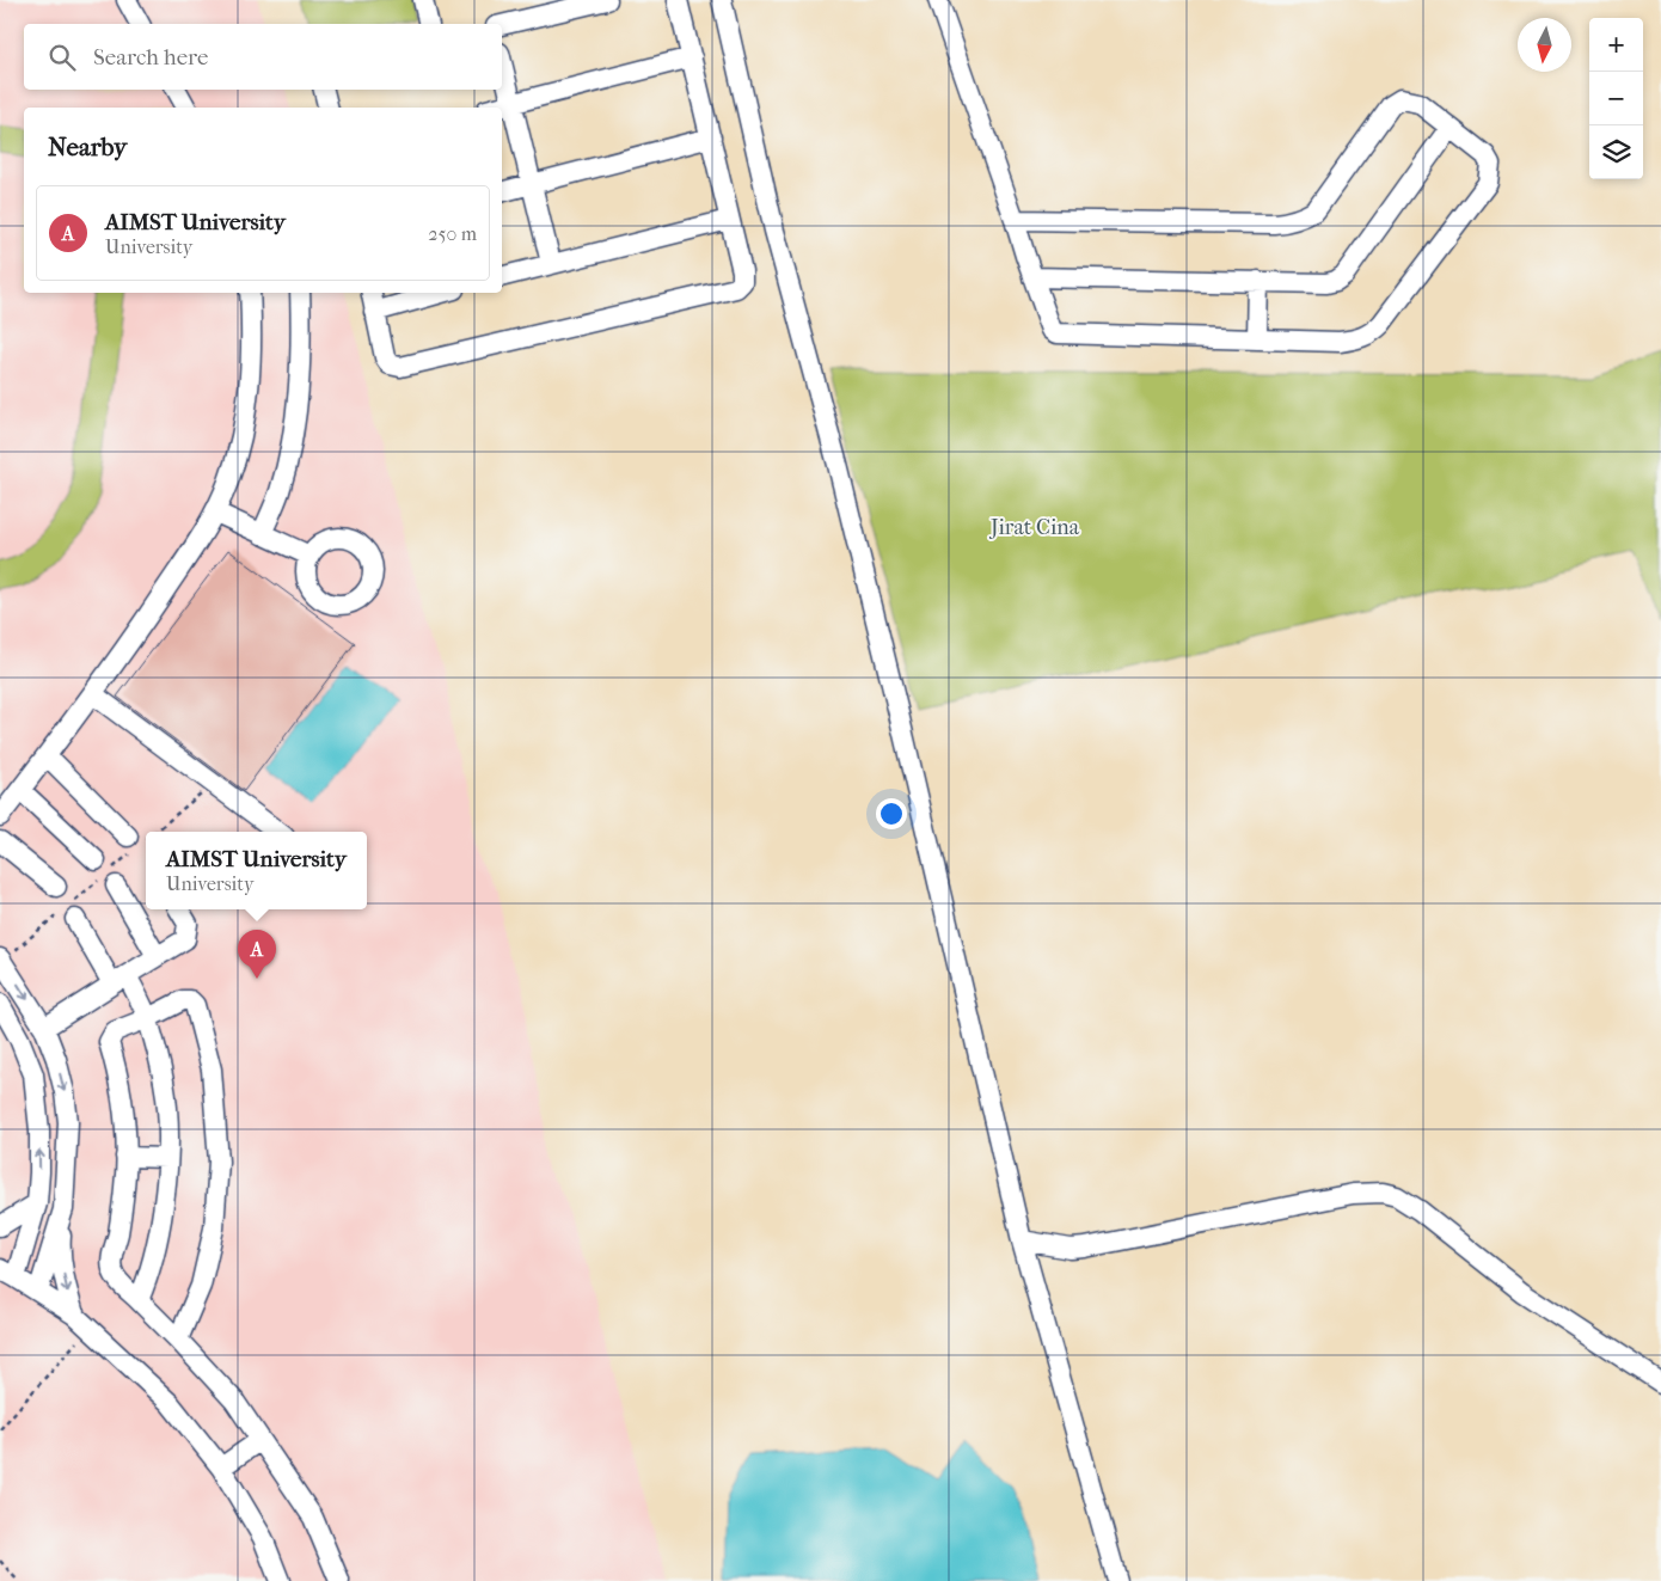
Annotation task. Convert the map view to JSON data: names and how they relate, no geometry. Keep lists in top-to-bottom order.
{
  "parks": ["Jirat Cina"],
  "north": "bottom",
  "page": {
    "map_buttons": ["+", "−"],
    "search": "Search here",
    "heading": "Nearby",
    "list": [
      {
        "mark": "A",
        "name": "AIMST University",
        "note": "University",
        "value": "250 m"
      }
    ],
    "popup": ["AIMST University", "University"],
    "pins": "A"
  }
}
